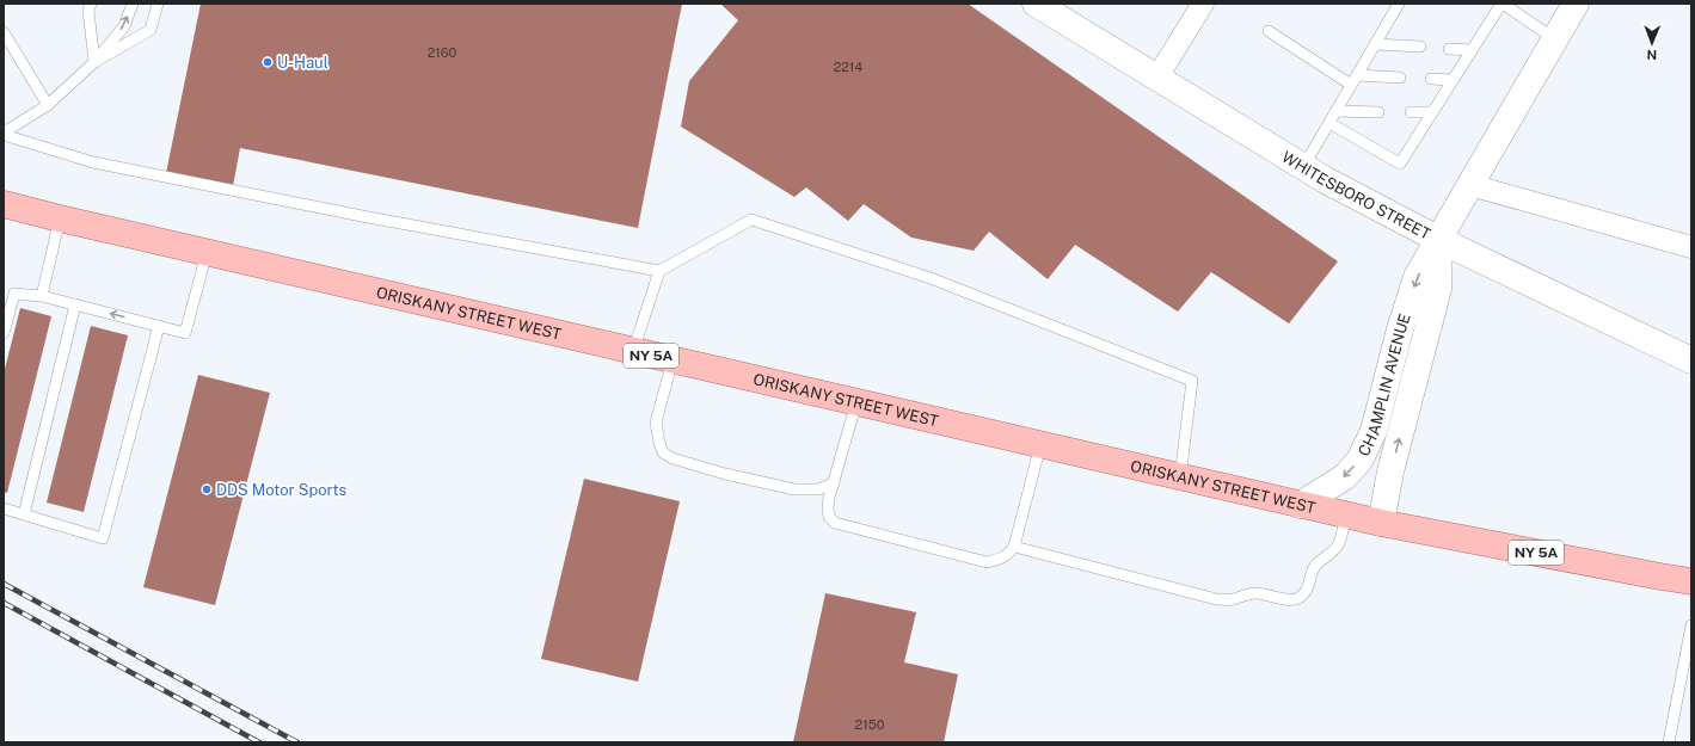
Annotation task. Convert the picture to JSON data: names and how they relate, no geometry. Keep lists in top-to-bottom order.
{
  "streets": {
    "main road": ["ORISKANY STREET WEST", "NY 5A"],
    "street": ["WHITESBORO STREET", "CHAMPLIN AVENUE"]
  },
  "crossings": [
    ["WHITESBORO STREET", "CHAMPLIN AVENUE"],
    ["ORISKANY STREET WEST", "CHAMPLIN AVENUE"]
  ],
  "places": ["U-Haul", "DDS Motor Sports"],
  "house_numbers": ["2160", "2214", "2150"],
  "north": "bottom"
}
